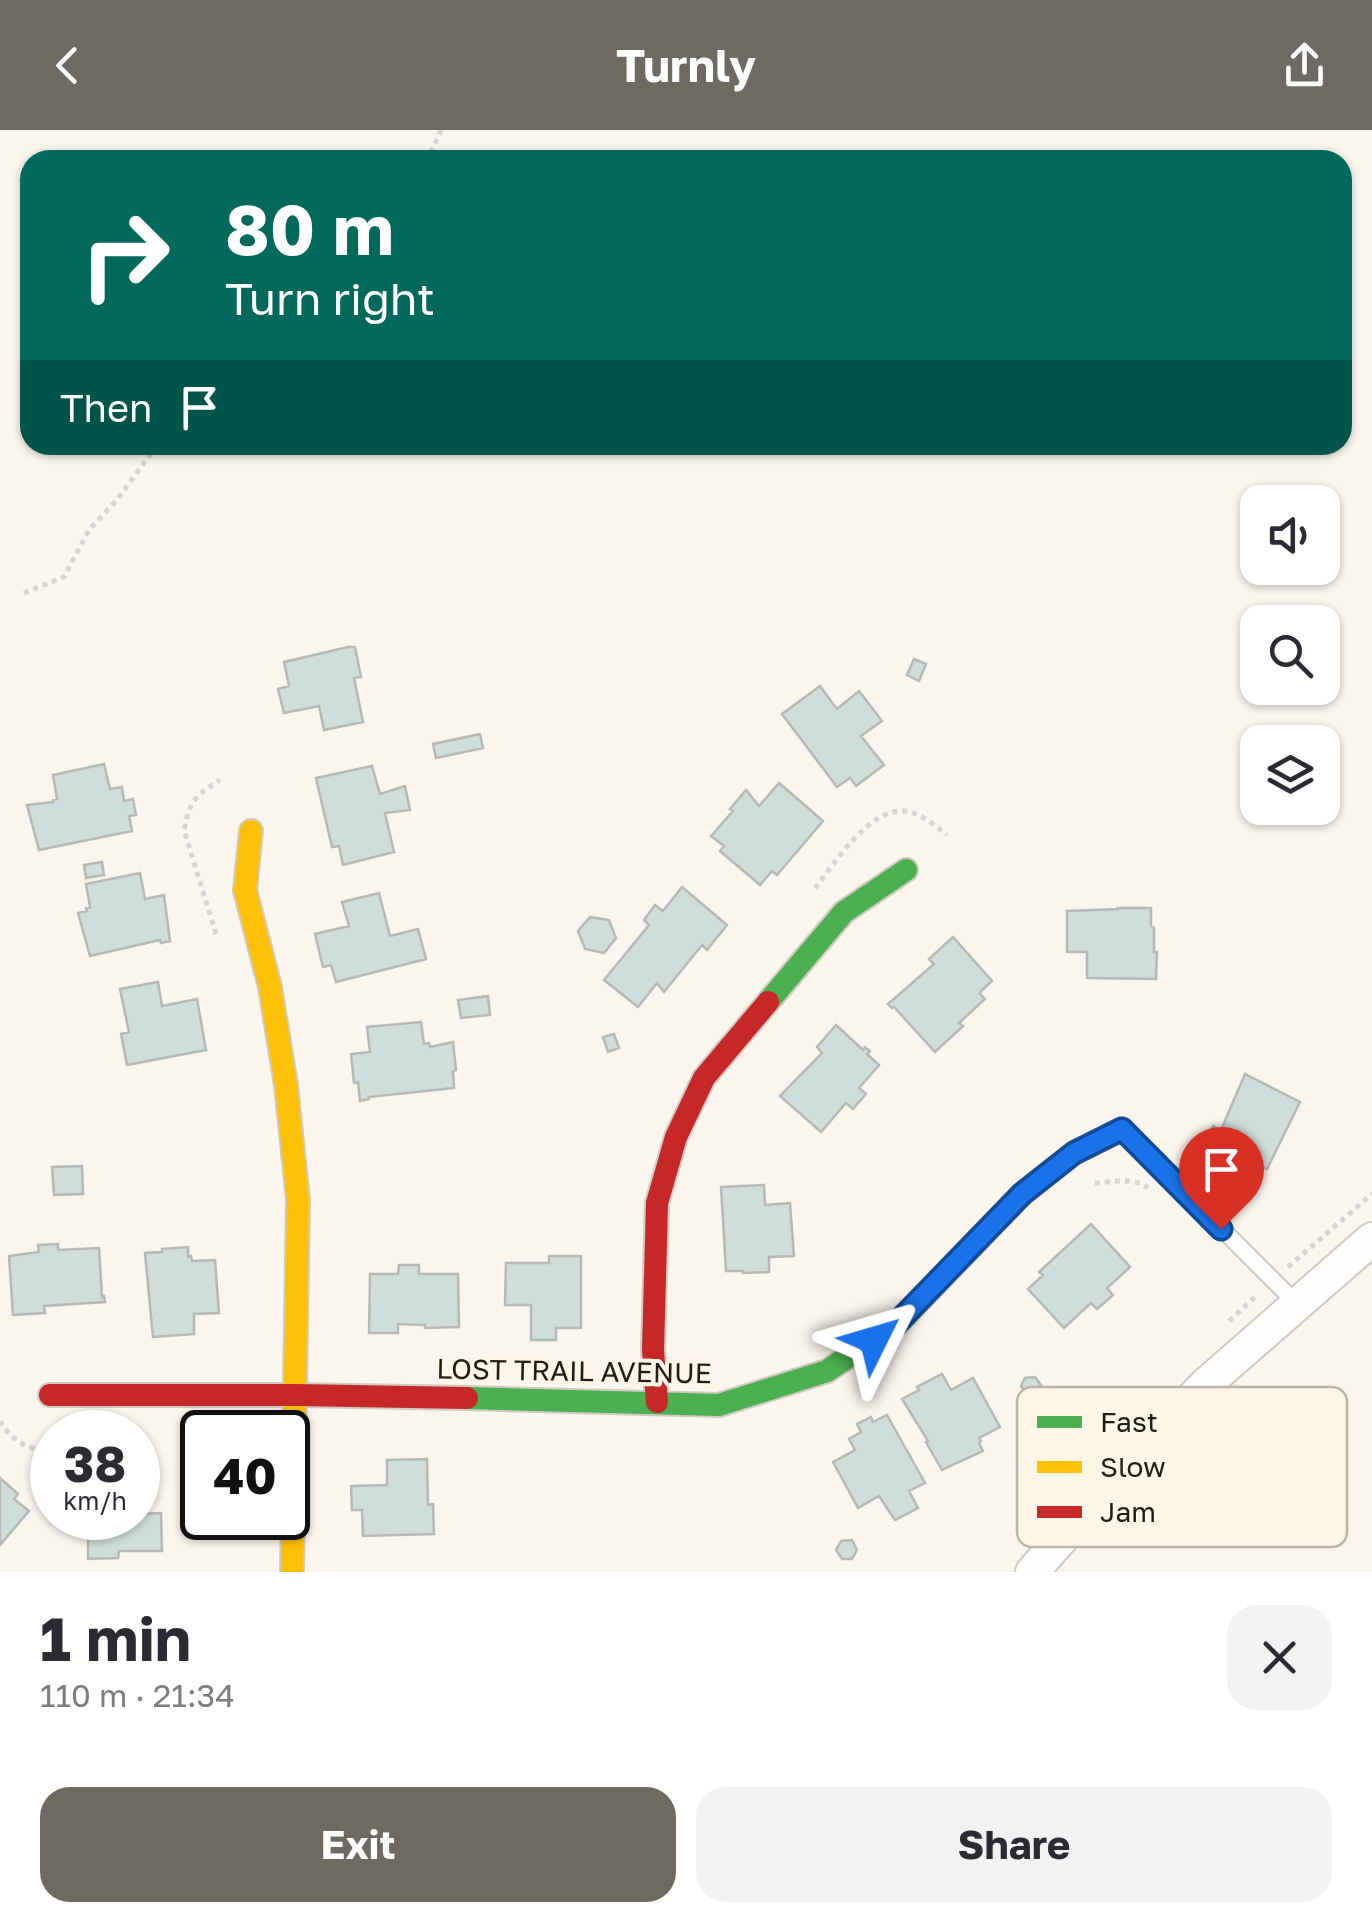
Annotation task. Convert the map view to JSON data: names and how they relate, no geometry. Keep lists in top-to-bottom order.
{
  "streets": {
    "street": ["LOST TRAIL AVENUE"]
  },
  "legend": ["Fast", "Slow", "Jam"],
  "page": {
    "header": "Turnly",
    "turn": ["80 m", "Turn right"],
    "then": "Then",
    "speed": "38 km/h",
    "limit": "40",
    "heading": ["1 min", "110 m · 21:34"],
    "buttons": ["Exit", "Share"]
  }
}
